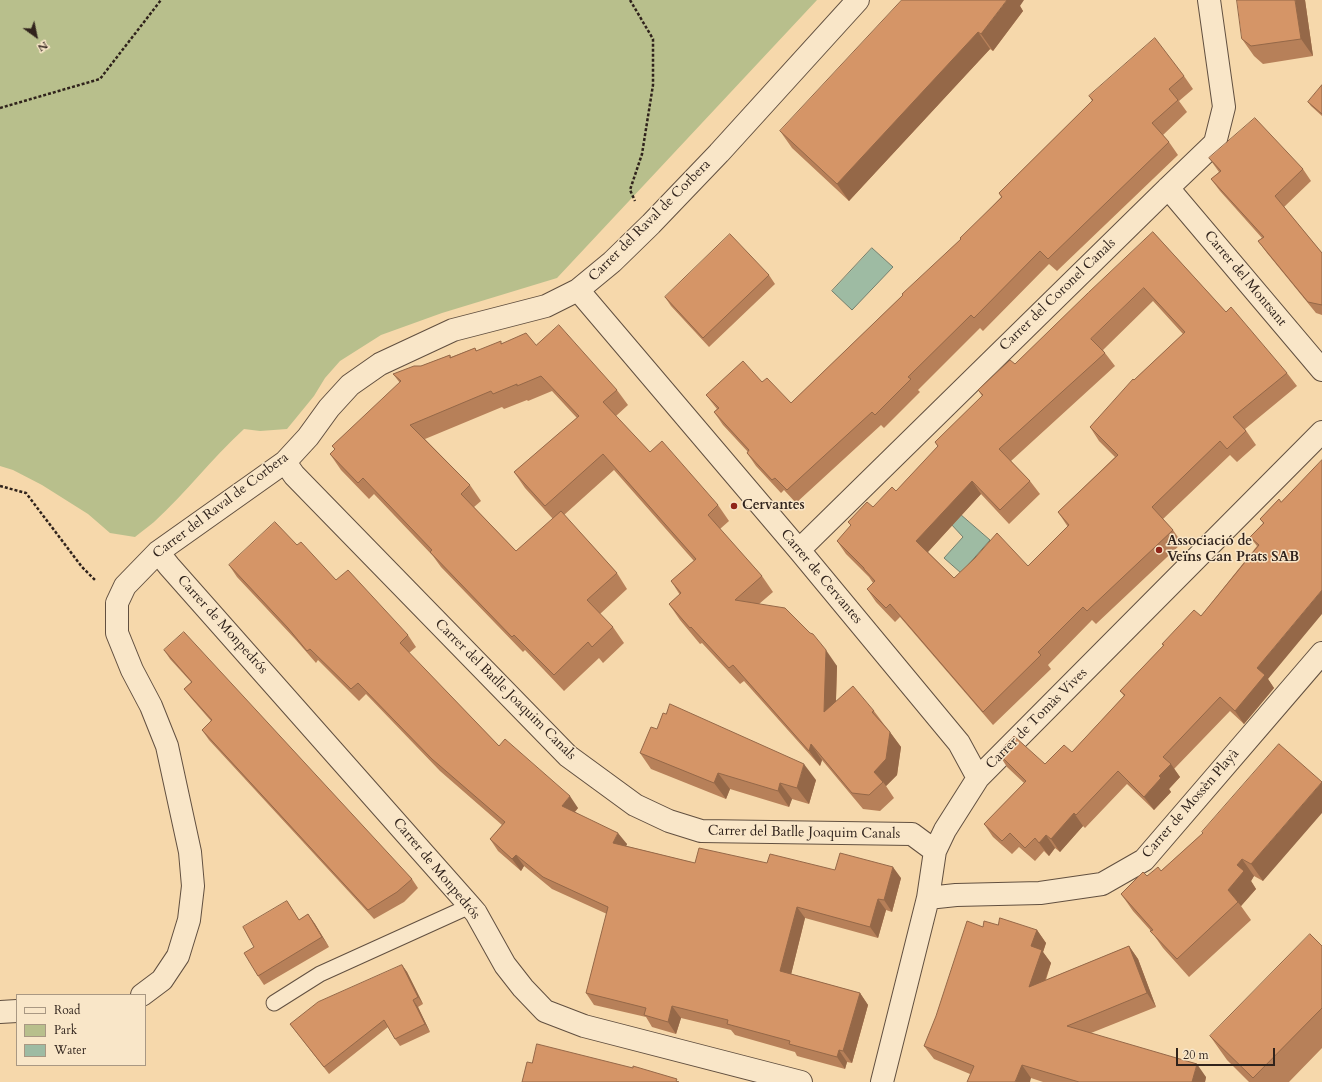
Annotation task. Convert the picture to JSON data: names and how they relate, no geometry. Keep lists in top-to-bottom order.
{
  "streets": {
    "street": [
      "Carrer del Raval de Corbera",
      "Carrer del Montsant",
      "Carrer del Coronel Canals",
      "Carrer de Cervantes",
      "Carrer de Monpedrós",
      "Carrer del Batlle Joaquim Canals",
      "Carrer de Tomàs Vives",
      "Carrer de Mossèn Playà"
    ]
  },
  "crossings": [
    ["Carrer del Raval de Corbera", "Carrer de Cervantes"],
    ["Carrer del Raval de Corbera", "Carrer de Monpedrós"],
    ["Carrer del Raval de Corbera", "Carrer del Batlle Joaquim Canals"],
    ["Carrer del Montsant", "Carrer del Coronel Canals"],
    ["Carrer del Coronel Canals", "Carrer de Cervantes"],
    ["Carrer de Cervantes", "Carrer de Tomàs Vives"],
    ["Carrer del Batlle Joaquim Canals", "Carrer de Tomàs Vives"],
    ["Carrer de Tomàs Vives", "Carrer de Mossèn Playà"]
  ],
  "places": ["Cervantes", "Associació de Veïns Can Prats SAB"],
  "legend": ["Road", "Park", "Water"],
  "scale_bar": "20 m",
  "north": "bottom right"
}
